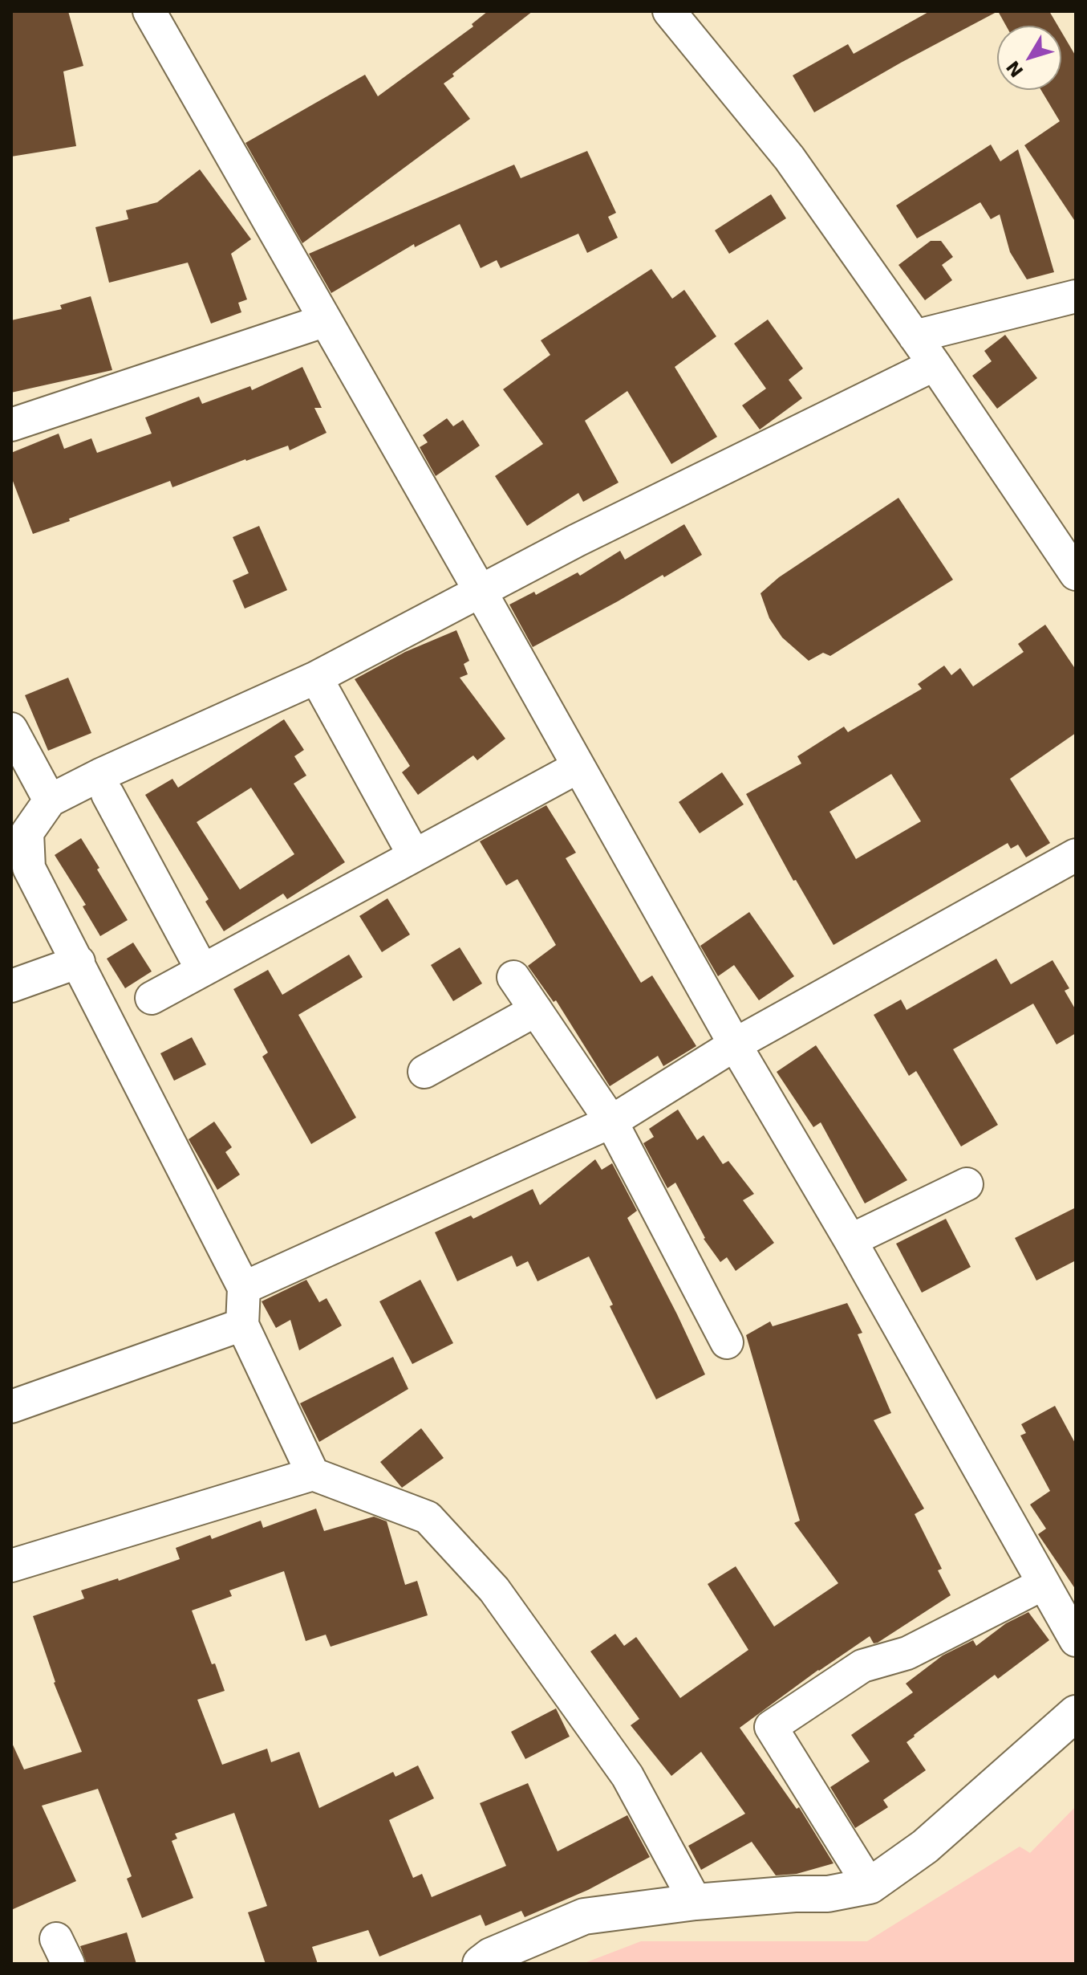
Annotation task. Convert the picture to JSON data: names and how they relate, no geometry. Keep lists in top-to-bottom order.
{
  "north": "bottom left"
}
